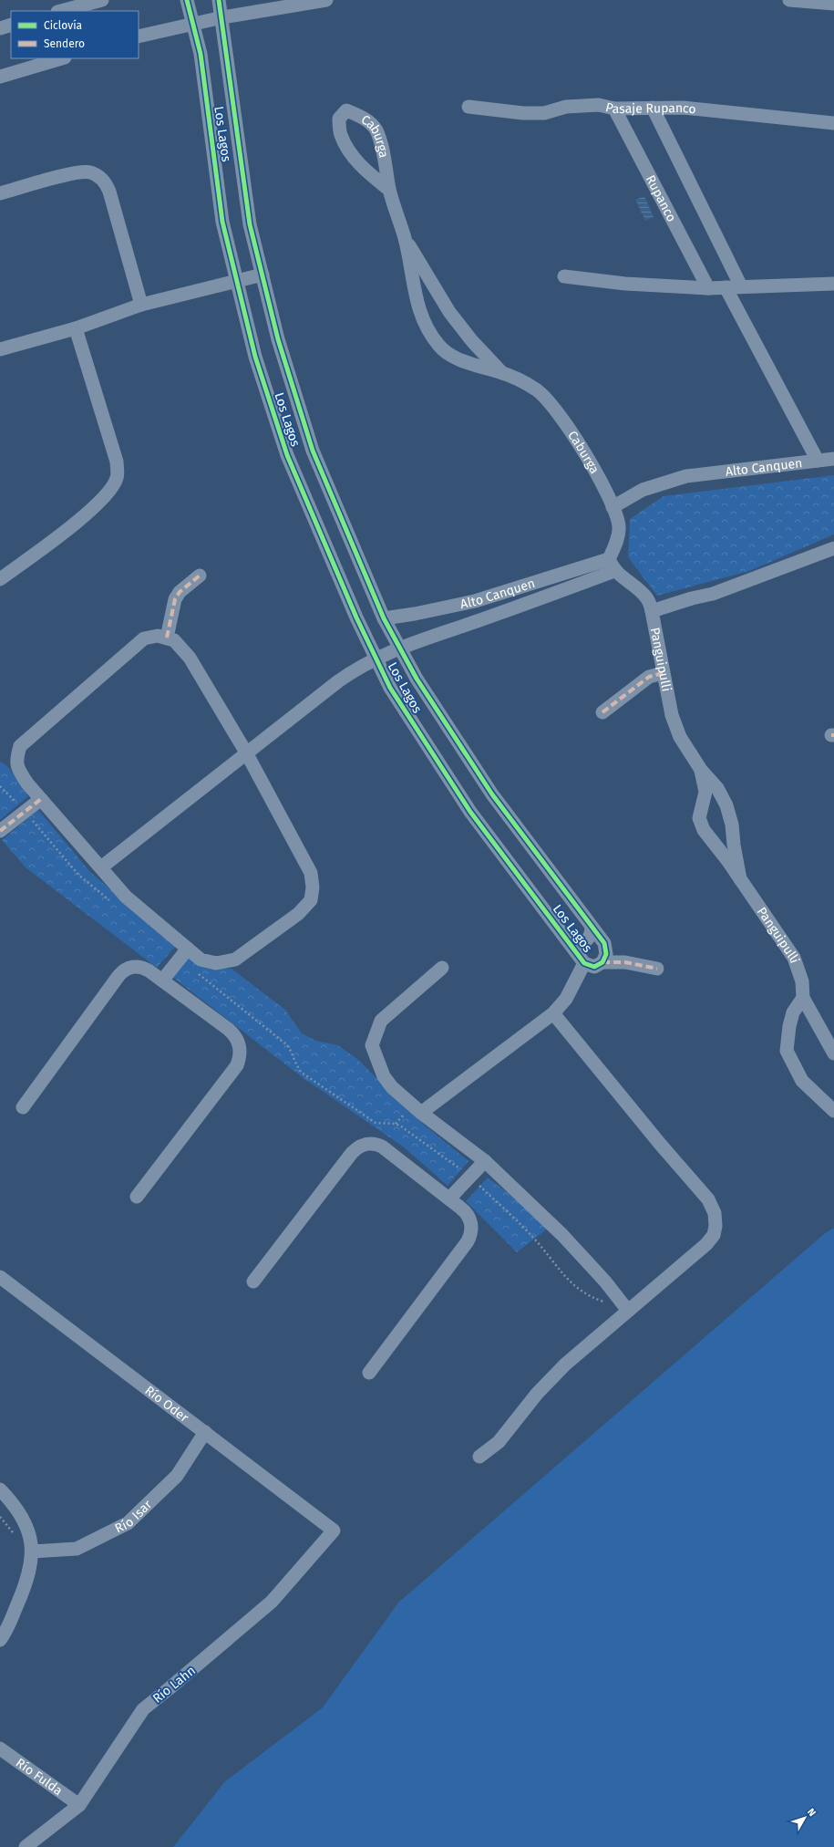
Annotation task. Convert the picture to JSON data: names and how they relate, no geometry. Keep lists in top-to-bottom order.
{
  "streets": {
    "street": [
      "Pasaje Rupanco",
      "Los Lagos",
      "Caburga",
      "Rupanco",
      "Alto Canquen",
      "Panguipulli",
      "Río Oder",
      "Río Isar",
      "Río Lahn",
      "Río Fulda"
    ]
  },
  "crossings": [
    ["Pasaje Rupanco", "Rupanco"],
    ["Los Lagos", "Alto Canquen"],
    ["Caburga", "Alto Canquen"],
    ["Caburga", "Panguipulli"],
    ["Alto Canquen", "Panguipulli"],
    ["Río Oder", "Río Isar"],
    ["Río Oder", "Río Lahn"],
    ["Río Lahn", "Río Fulda"]
  ],
  "legend": ["Ciclovía", "Sendero"],
  "north": "top right"
}
